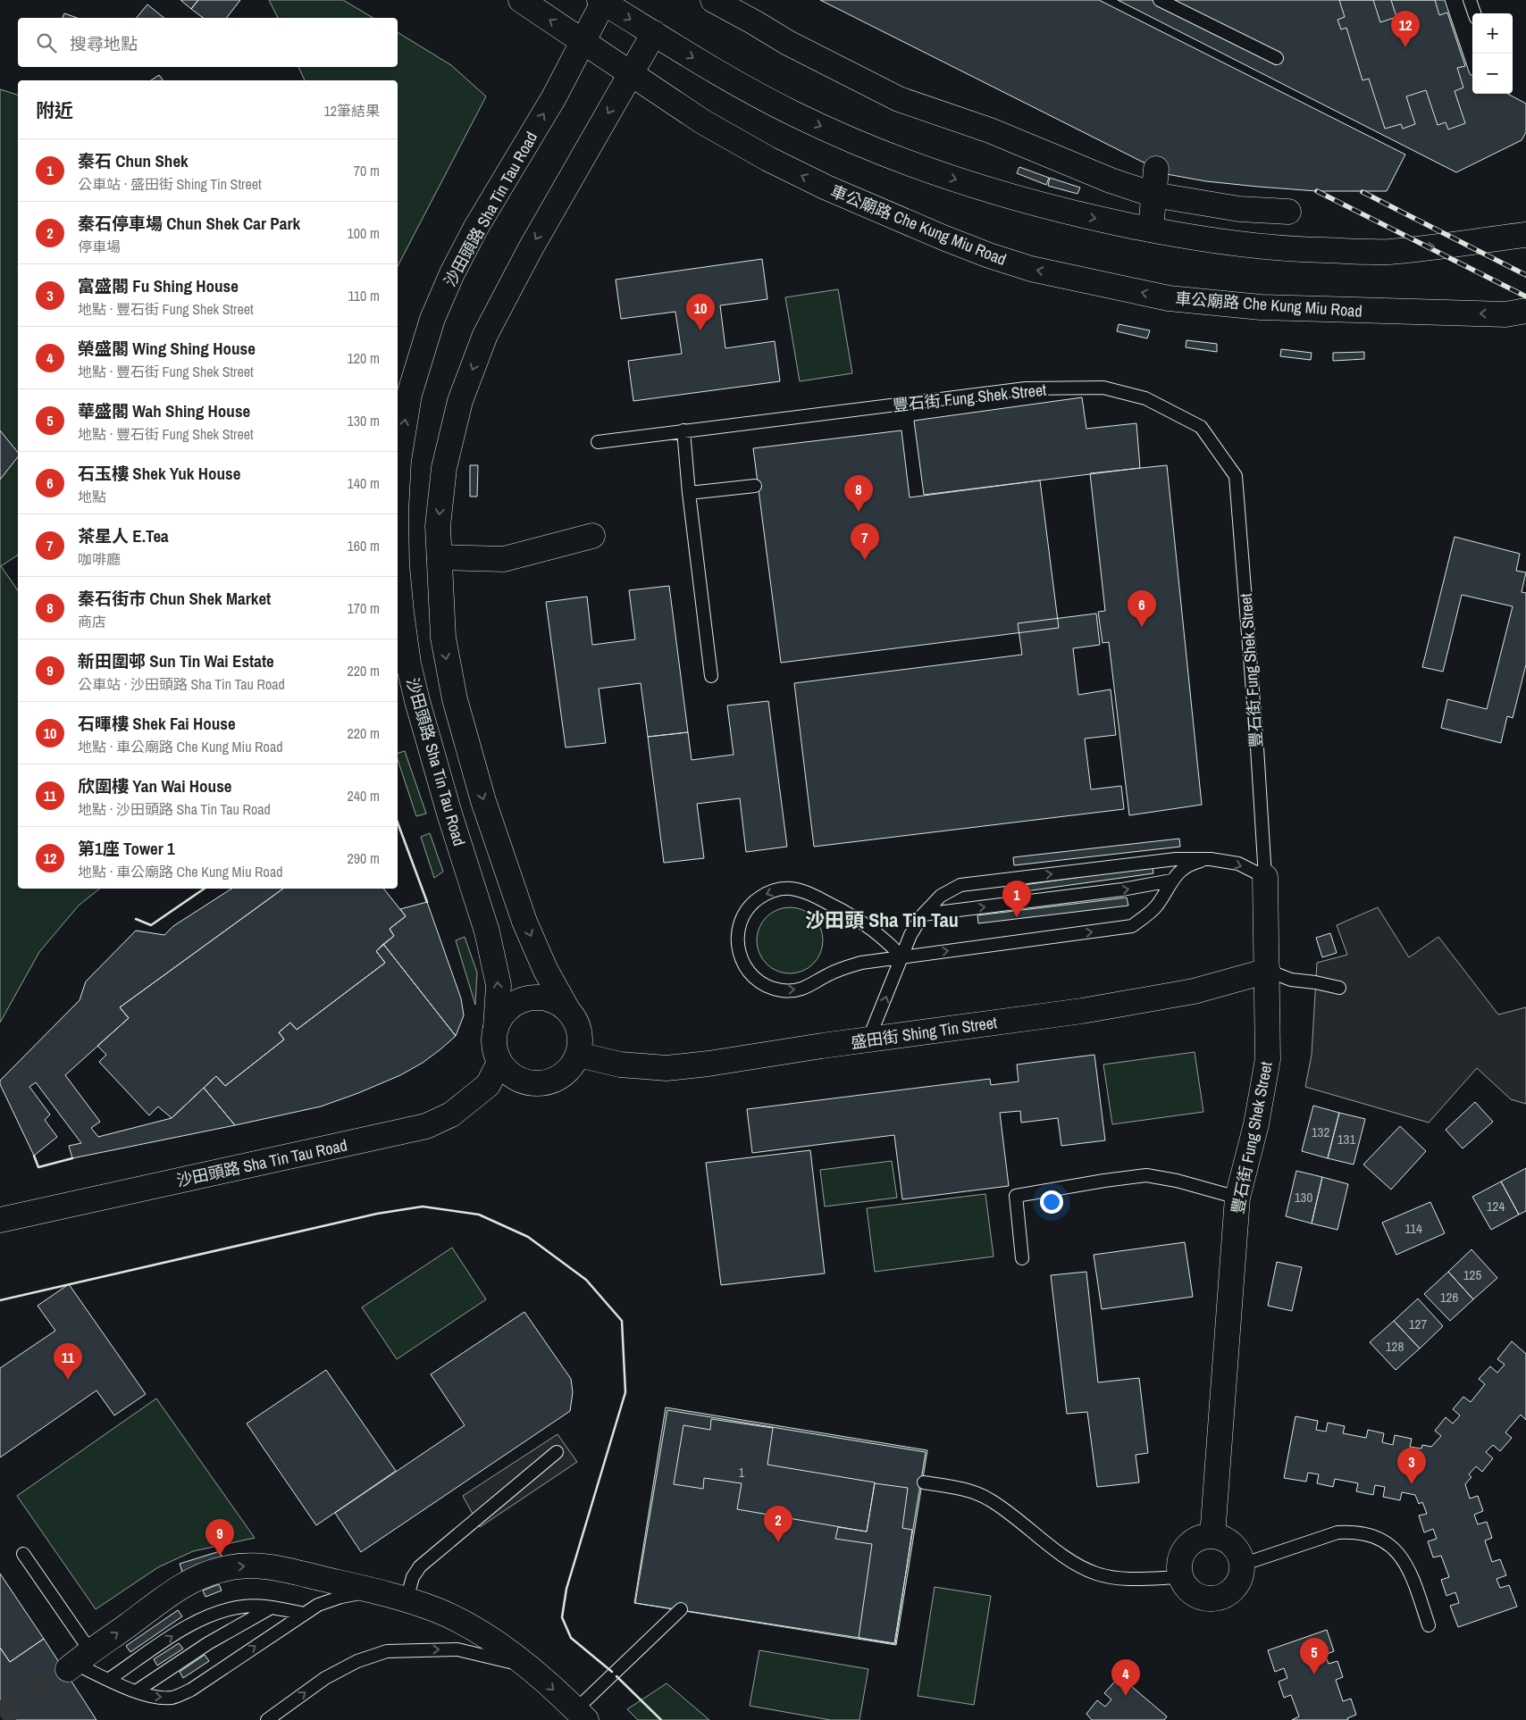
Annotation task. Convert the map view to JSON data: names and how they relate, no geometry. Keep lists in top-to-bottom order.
{
  "streets": {
    "street": [
      "沙田頭路 Sha Tin Tau Road",
      "車公廟路 Che Kung Miu Road",
      "豐石街 Fung Shek Street",
      "盛田街 Shing Tin Street"
    ]
  },
  "crossings": [
    ["沙田頭路 Sha Tin Tau Road", "車公廟路 Che Kung Miu Road"],
    ["沙田頭路 Sha Tin Tau Road", "盛田街 Shing Tin Street"],
    ["豐石街 Fung Shek Street", "盛田街 Shing Tin Street"]
  ],
  "districts": ["沙田頭 Sha Tin Tau"],
  "house_numbers": [
    "132",
    "131",
    "130",
    "124",
    "114",
    "125",
    "126",
    "127",
    "128",
    "1"
  ],
  "page": {
    "pins": [
      "12",
      "10",
      "8",
      "7",
      "6",
      "1",
      "11",
      "3",
      "2",
      "9",
      "5",
      "4"
    ],
    "map_buttons": ["+", "−"],
    "search": "搜尋地點",
    "heading": ["附近", "12筆結果"],
    "list": [
      {
        "mark": "1",
        "name": "秦石 Chun Shek",
        "note": "公車站 · 盛田街 Shing Tin Street",
        "value": "70 m"
      },
      {
        "mark": "2",
        "name": "秦石停車場 Chun Shek Car Park",
        "note": "停車場",
        "value": "100 m"
      },
      {
        "mark": "3",
        "name": "富盛閣 Fu Shing House",
        "note": "地點 · 豐石街 Fung Shek Street",
        "value": "110 m"
      },
      {
        "mark": "4",
        "name": "榮盛閣 Wing Shing House",
        "note": "地點 · 豐石街 Fung Shek Street",
        "value": "120 m"
      },
      {
        "mark": "5",
        "name": "華盛閣 Wah Shing House",
        "note": "地點 · 豐石街 Fung Shek Street",
        "value": "130 m"
      },
      {
        "mark": "6",
        "name": "石玉樓 Shek Yuk House",
        "note": "地點",
        "value": "140 m"
      },
      {
        "mark": "7",
        "name": "茶星人 E.Tea",
        "note": "咖啡廳",
        "value": "160 m"
      },
      {
        "mark": "8",
        "name": "秦石街市 Chun Shek Market",
        "note": "商店",
        "value": "170 m"
      },
      {
        "mark": "9",
        "name": "新田圍邨 Sun Tin Wai Estate",
        "note": "公車站 · 沙田頭路 Sha Tin Tau Road",
        "value": "220 m"
      },
      {
        "mark": "10",
        "name": "石暉樓 Shek Fai House",
        "note": "地點 · 車公廟路 Che Kung Miu Road",
        "value": "220 m"
      },
      {
        "mark": "11",
        "name": "欣圍樓 Yan Wai House",
        "note": "地點 · 沙田頭路 Sha Tin Tau Road",
        "value": "240 m"
      },
      {
        "mark": "12",
        "name": "第1座 Tower 1",
        "note": "地點 · 車公廟路 Che Kung Miu Road",
        "value": "290 m"
      }
    ]
  }
}
